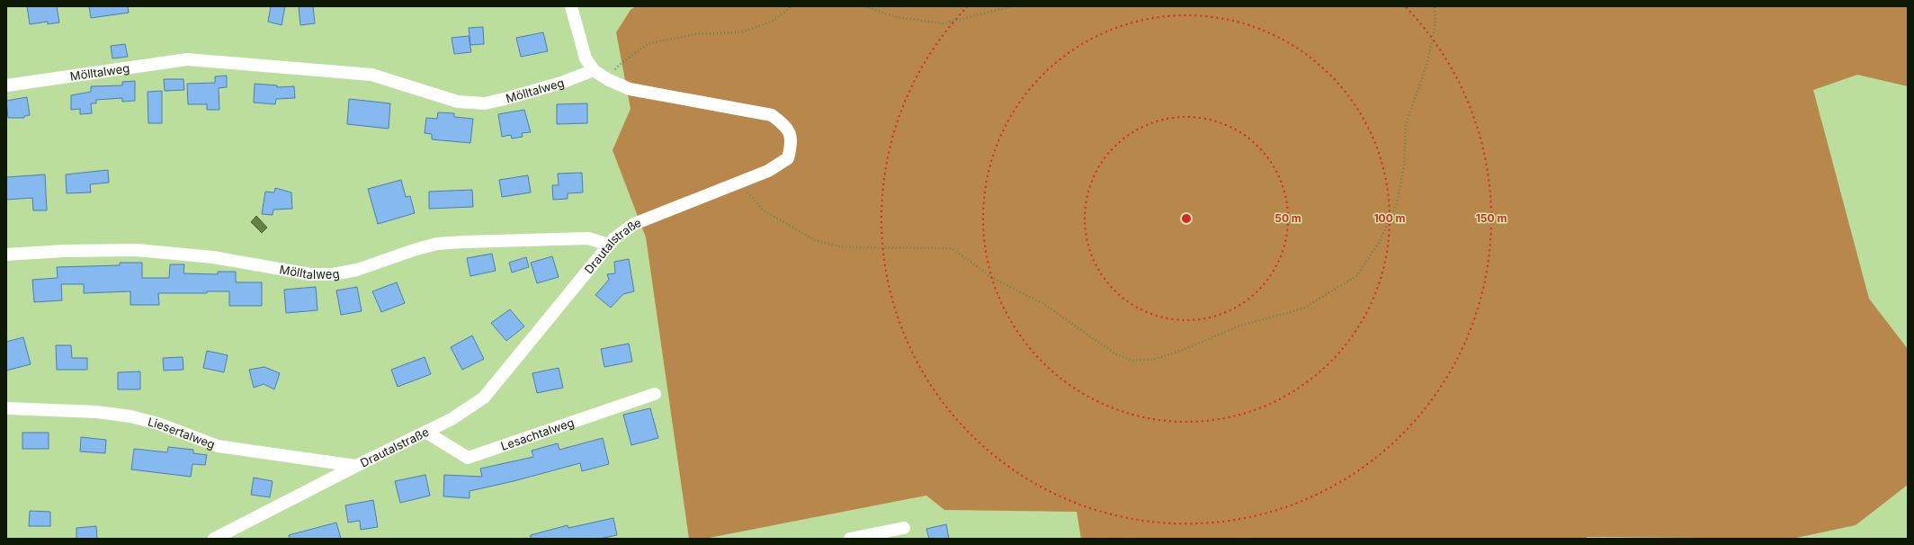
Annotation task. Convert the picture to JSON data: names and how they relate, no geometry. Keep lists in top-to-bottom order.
{
  "streets": {
    "street": [
      "Mölltalweg",
      "Drautalstraße",
      "Liesertalweg",
      "Lesachtalweg"
    ]
  },
  "crossings": [
    ["Mölltalweg", "Drautalstraße"],
    ["Drautalstraße", "Liesertalweg"],
    ["Drautalstraße", "Lesachtalweg"]
  ],
  "rings": ["50 m", "100 m", "150 m"]
}
